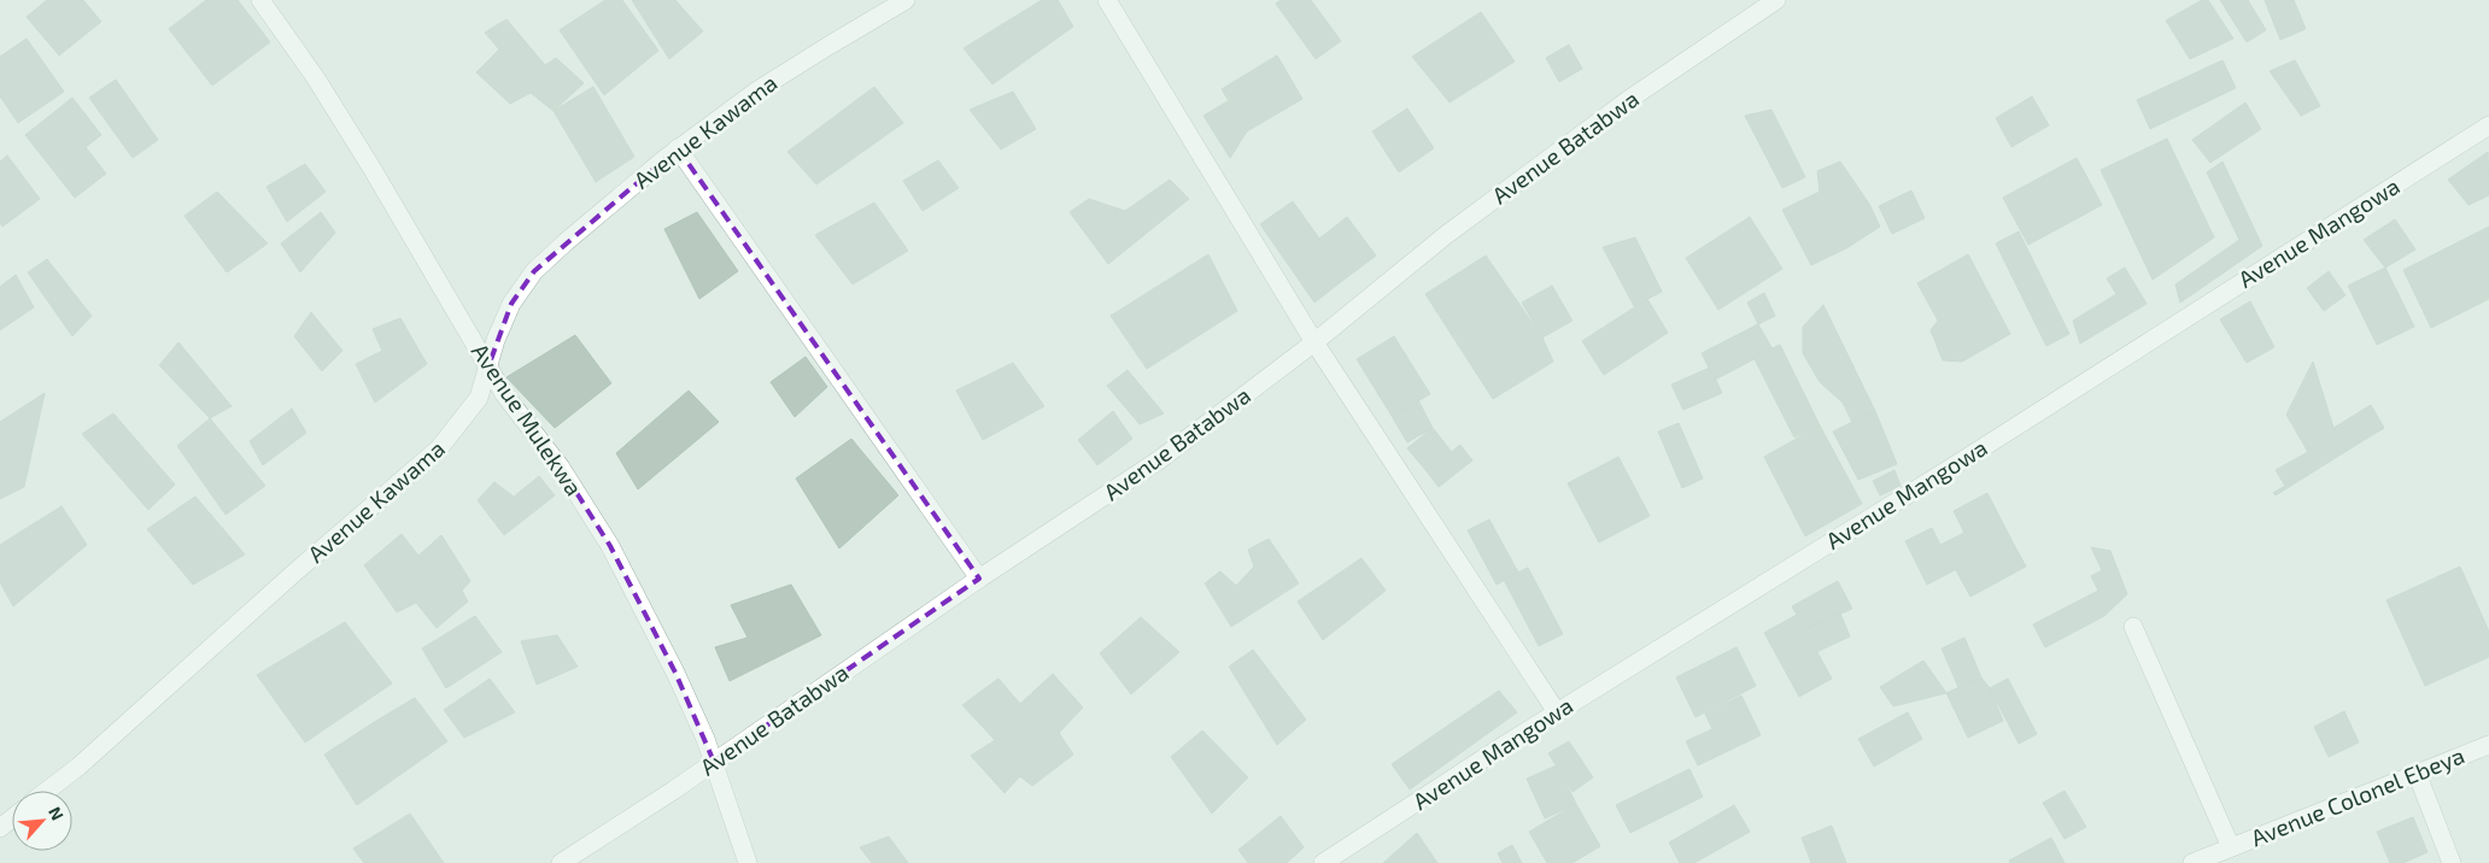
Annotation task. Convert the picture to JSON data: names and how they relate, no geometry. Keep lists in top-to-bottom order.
{
  "streets": {
    "street": [
      "Avenue Kawama",
      "Avenue Batabwa",
      "Avenue Mangowa",
      "Avenue Mulekwa",
      "Avenue Colonel Ebeya"
    ]
  },
  "crossings": [
    ["Avenue Kawama", "Avenue Mulekwa"],
    ["Avenue Batabwa", "Avenue Mulekwa"]
  ],
  "north": "top right"
}
